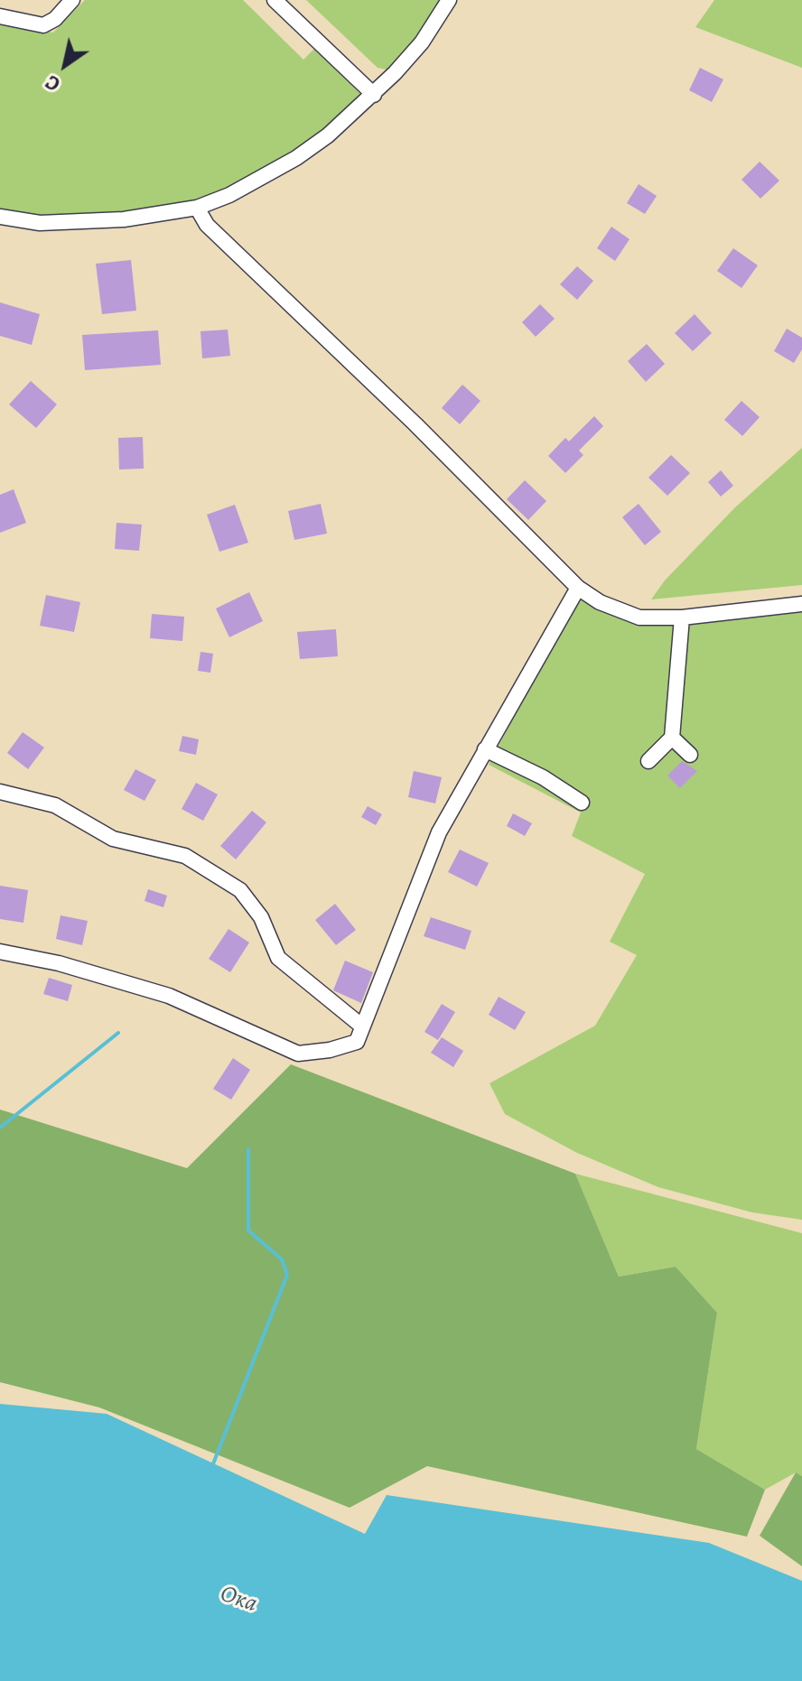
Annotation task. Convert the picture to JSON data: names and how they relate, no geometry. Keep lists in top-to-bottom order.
{
  "water": ["Ока"],
  "north": "bottom left"
}
